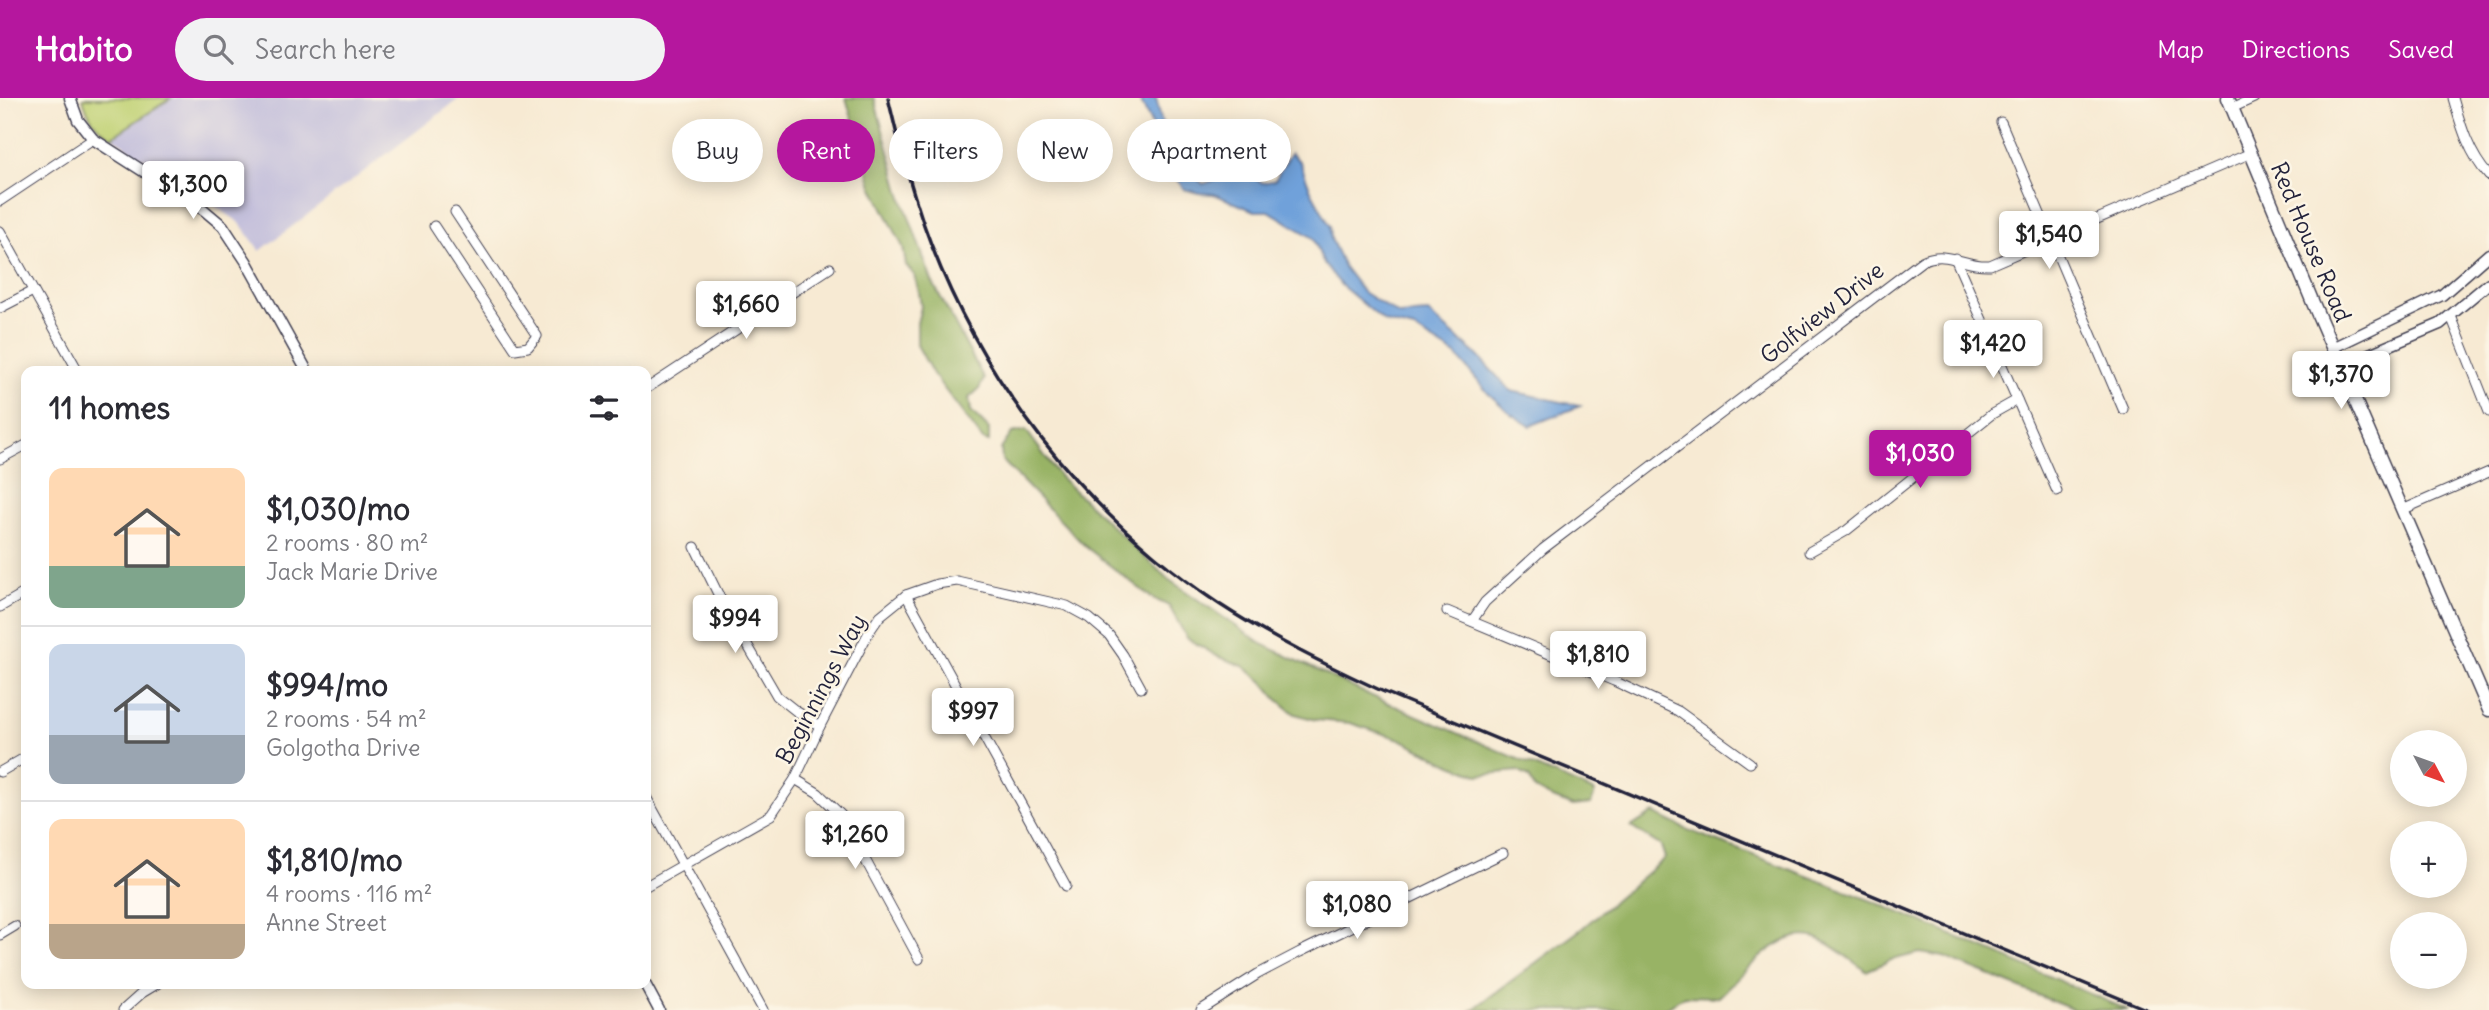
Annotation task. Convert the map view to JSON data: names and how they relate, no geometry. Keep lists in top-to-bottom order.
{
  "streets": {
    "main road": ["Red House Road"],
    "street": ["Golfview Drive", "Beginnings Way"]
  },
  "crossings": [
    ["Red House Road", "Golfview Drive"]
  ],
  "north": "bottom right",
  "page": {
    "header": "Habito",
    "search": "Search here",
    "nav": ["Map", "Directions", "Saved"],
    "chip": [
      "Buy",
      "Rent",
      "Filters",
      "New",
      "Apartment"
    ],
    "price": [
      "$1,300",
      "$1,540",
      "$1,660",
      "$1,420",
      "$1,370",
      "$1,030",
      "$994",
      "$1,810",
      "$997",
      "$1,260",
      "$1,080"
    ],
    "heading": "11 homes",
    "list": [
      {
        "name": "$1,030/mo",
        "note": "2 rooms · 80 m² · Jack Marie Drive"
      },
      {
        "name": "$994/mo",
        "note": "2 rooms · 54 m² · Golgotha Drive"
      },
      {
        "name": "$1,810/mo",
        "note": "4 rooms · 116 m² · Anne Street"
      }
    ],
    "map_buttons": ["+", "−"]
  }
}
